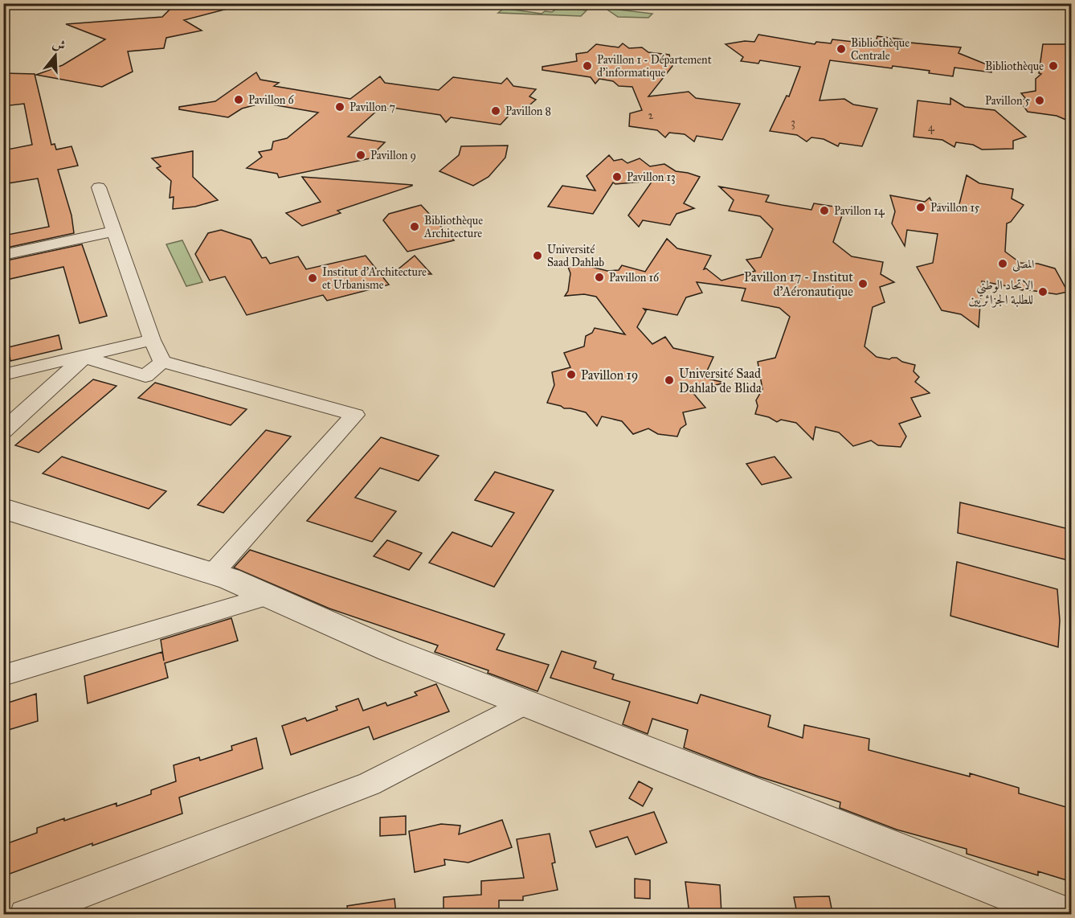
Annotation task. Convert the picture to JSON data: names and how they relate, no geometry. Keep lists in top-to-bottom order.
{
  "places": [
    "Bibliothèque Centrale",
    "Pavillon 1 - Département d'informatique",
    "Bibliothèque",
    "Pavillon 6",
    "Pavillon 5",
    "Pavillon 7",
    "Pavillon 8",
    "Pavillon 9",
    "Pavillon 13",
    "Pavillon 15",
    "Pavillon 14",
    "Bibliothèque Architecture",
    "Université Saad Dahlab",
    "المصلى",
    "Pavillon 16",
    "Institut d'Architecture et Urbanisme",
    "Pavillon 17 - Institut d'Aéronautique",
    "الاتحاد الوطني للطلبة الجزائريين",
    "Pavillon 19",
    "Université Saad Dahlab de Blida"
  ],
  "house_numbers": ["2", "3", "4"],
  "north": "top"
}
